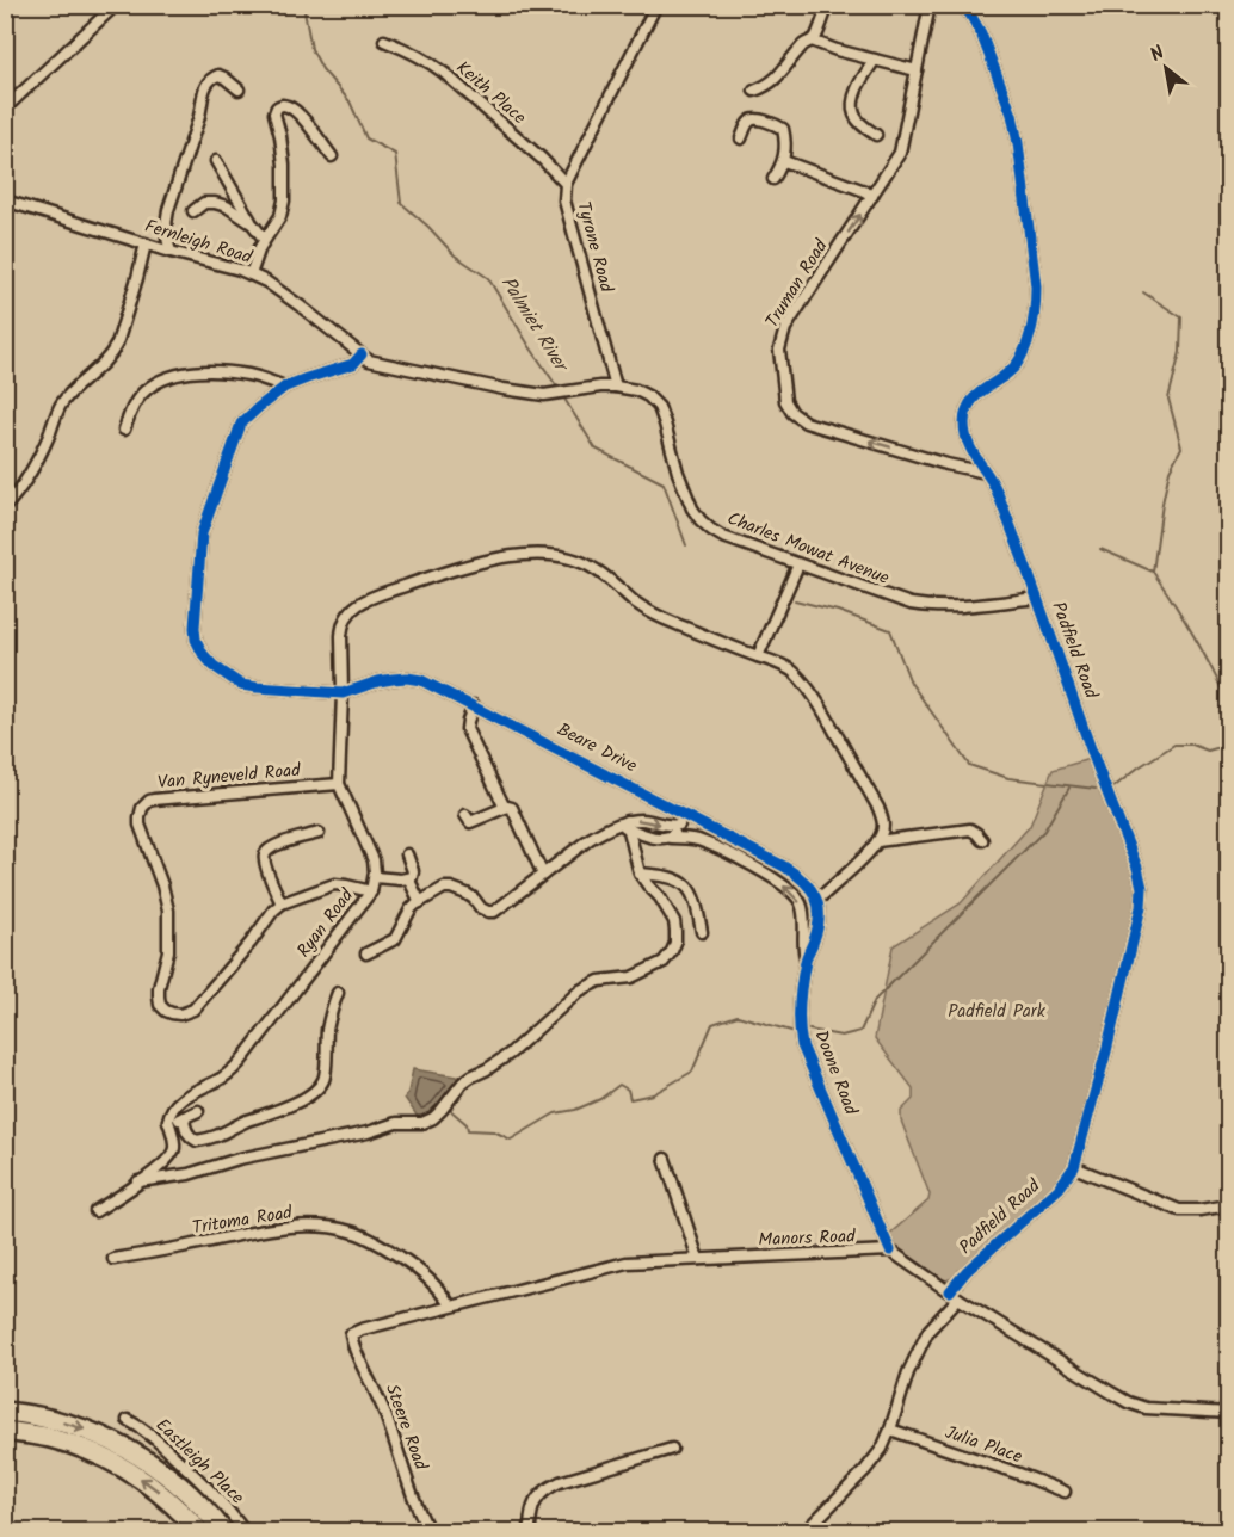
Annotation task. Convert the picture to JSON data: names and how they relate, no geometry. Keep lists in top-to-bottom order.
{
  "streets": {
    "street": [
      "Keith Place",
      "Fernleigh Road",
      "Tyrone Road",
      "Truman Road",
      "Charles Mowat Avenue",
      "Padfield Road",
      "Beare Drive",
      "Van Ryneveld Road",
      "Ryan Road",
      "Doone Road",
      "Tritoma Road",
      "Manors Road",
      "Steere Road",
      "Julia Place",
      "Eastleigh Place"
    ]
  },
  "crossings": [
    ["Keith Place", "Tyrone Road"],
    ["Fernleigh Road", "Charles Mowat Avenue"],
    ["Tyrone Road", "Charles Mowat Avenue"],
    ["Truman Road", "Padfield Road"],
    ["Charles Mowat Avenue", "Padfield Road"],
    ["Padfield Road", "Julia Place"],
    ["Beare Drive", "Ryan Road"],
    ["Beare Drive", "Doone Road"],
    ["Van Ryneveld Road", "Ryan Road"],
    ["Doone Road", "Manors Road"],
    ["Tritoma Road", "Manors Road"],
    ["Manors Road", "Steere Road"]
  ],
  "water": ["Palmiet River"],
  "parks": ["Padfield Park"],
  "north": "top left"
}
